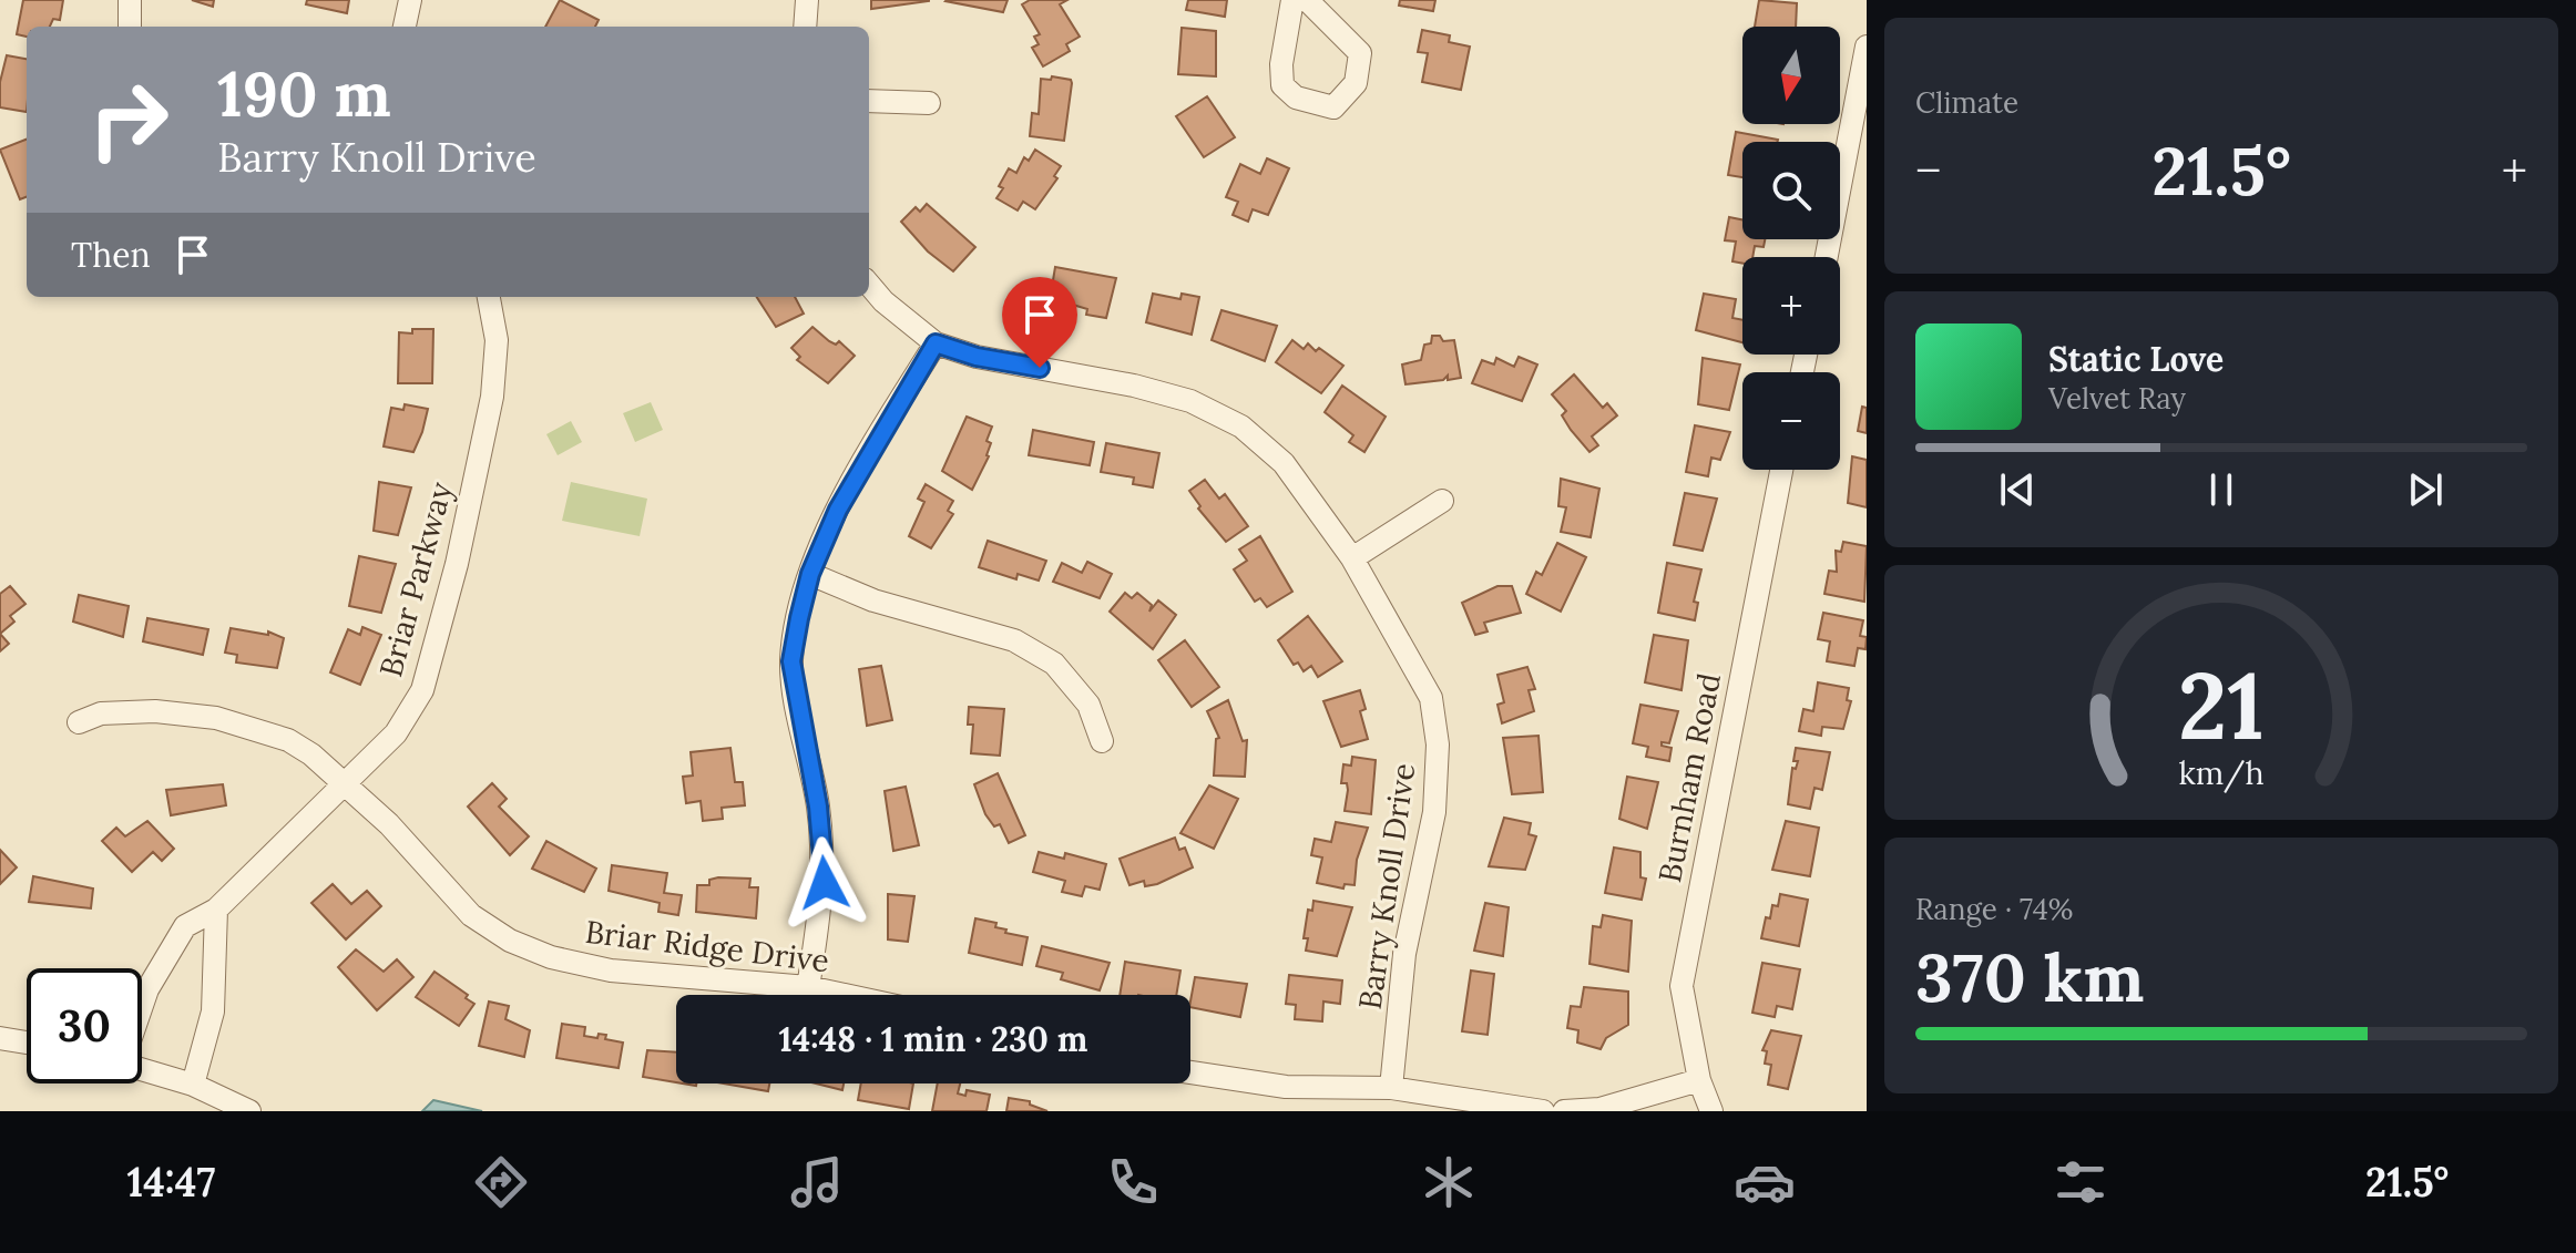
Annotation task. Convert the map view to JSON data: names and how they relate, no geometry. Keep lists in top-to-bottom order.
{
  "streets": {
    "street": [
      "Briar Parkway",
      "Burnham Road",
      "Barry Knoll Drive",
      "Briar Ridge Drive"
    ]
  },
  "crossings": [
    ["Briar Parkway", "Briar Ridge Drive"]
  ],
  "north": "bottom",
  "page": {
    "tile": [
      "Climate",
      ["Range · 74%", "370 km"]
    ],
    "map_buttons": ["+", "−"],
    "turn": ["190 m", "Barry Knoll Drive"],
    "heat": ["−", "21.5°", "+"],
    "then": "Then",
    "song": ["Static Love", "Velvet Ray"],
    "limit": "30",
    "trip": "14:48 · 1 min · 230 m",
    "tabs": ["14:47", "21.5°"],
    "gauge": ["21", "km/h"]
  }
}
